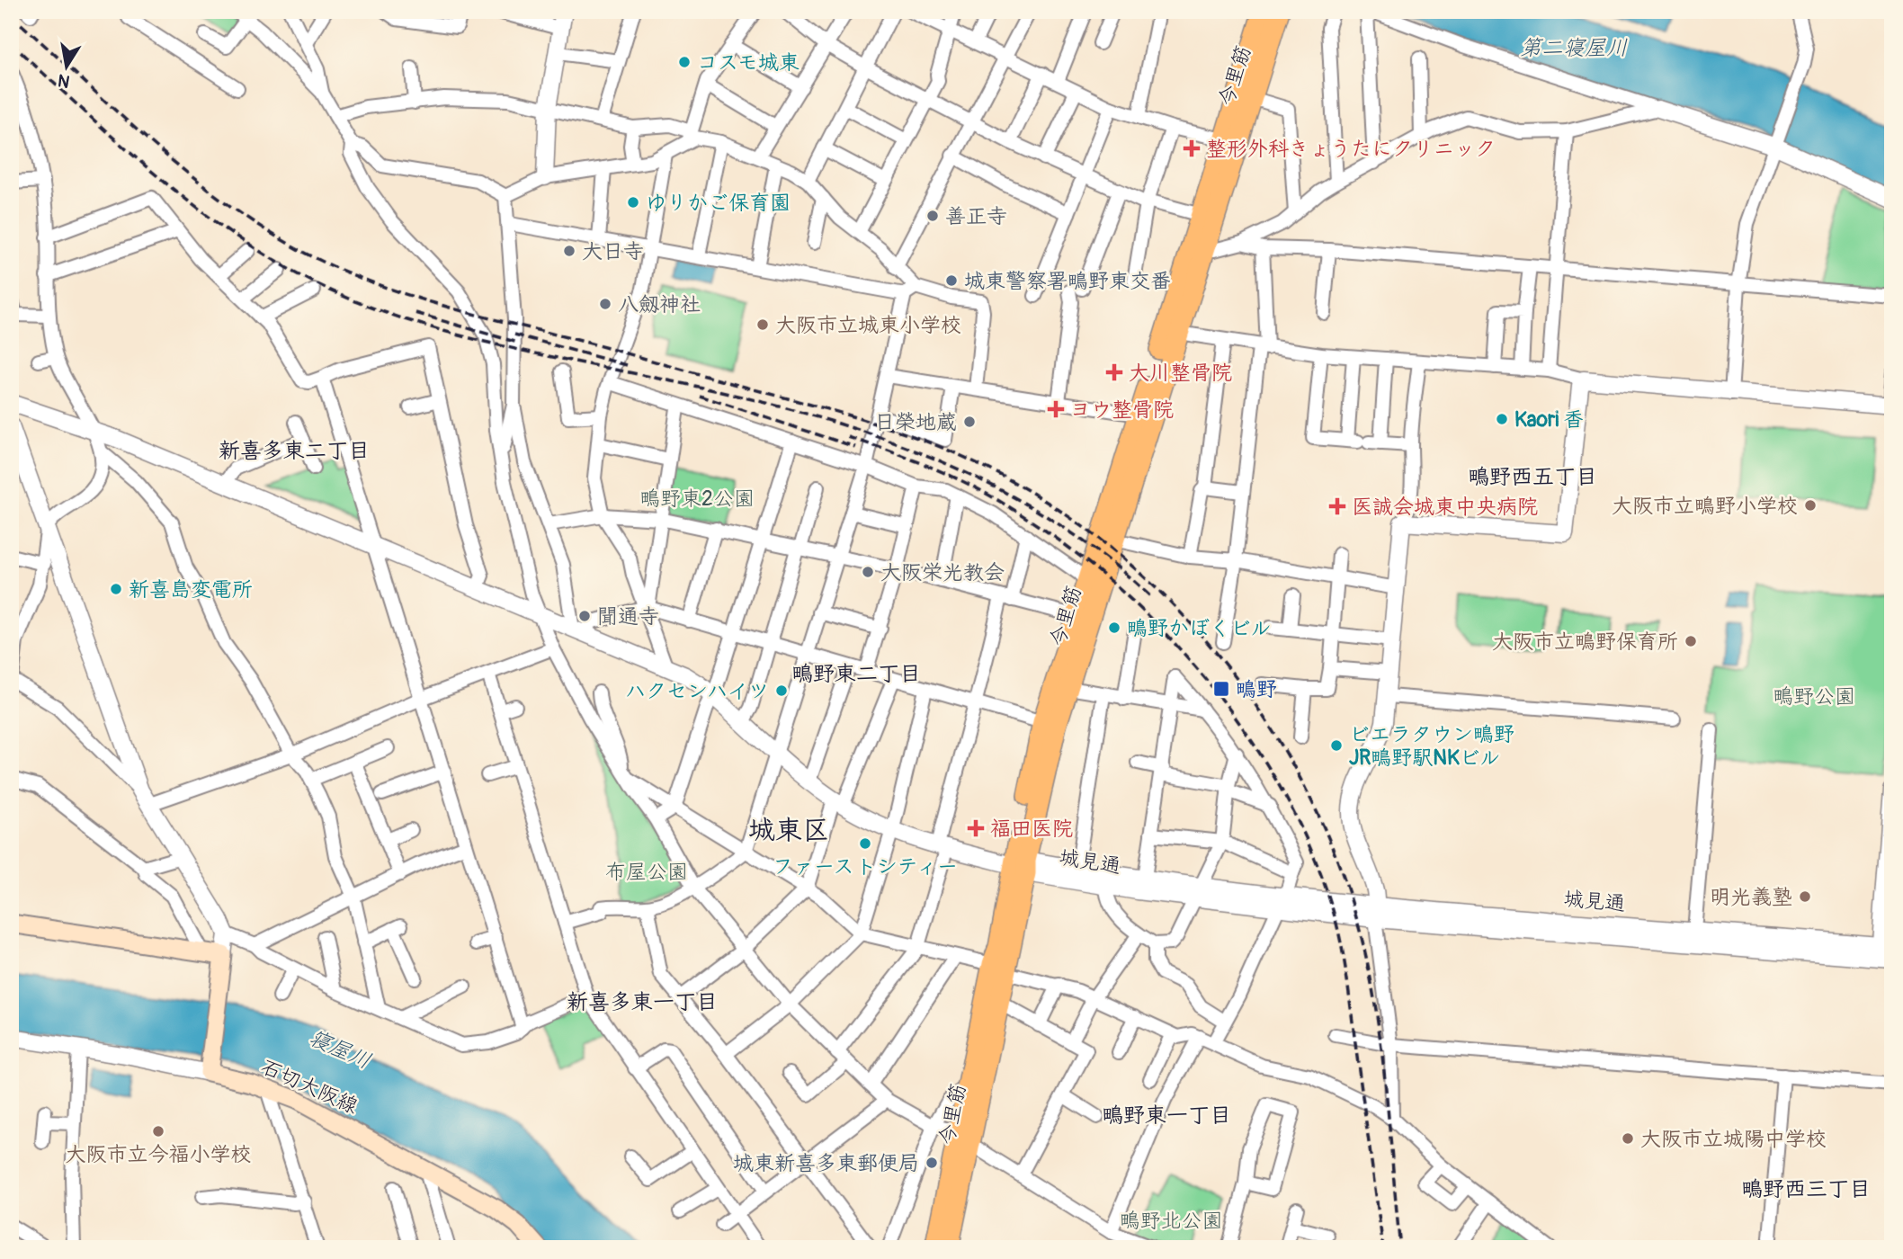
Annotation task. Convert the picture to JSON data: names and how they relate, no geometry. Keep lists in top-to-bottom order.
{
  "streets": {
    "main road": ["今里筋", "石切大阪線"],
    "street": ["城見通"]
  },
  "crossings": [
    ["今里筋", "城見通"]
  ],
  "districts": [
    "新喜多東二丁目",
    "鴫野西五丁目",
    "鴫野東二丁目",
    "城東区",
    "新喜多東一丁目",
    "鴫野東一丁目",
    "鴫野西三丁目"
  ],
  "water": ["第二寝屋川", "寝屋川"],
  "parks": [
    "鴫野東2公園",
    "鴫野公園",
    "布屋公園",
    "鴫野北公園"
  ],
  "places": {
    "other": [
      "コスモ城東",
      "ゆりかご保育園",
      "善正寺",
      "大日寺",
      "城東警察署鴫野東交番",
      "八劔神社",
      "大阪市立城東小学校",
      "Kaori 香",
      "日榮地蔵",
      "大阪市立鴫野小学校",
      "大阪栄光教会",
      "新喜島変電所",
      "聞通寺",
      "鴫野かぼくビル",
      "大阪市立鴫野保育所",
      "ハクセンハイツ",
      "ビエラタウン鴫野 JR鴫野駅NKビル",
      "ファーストシティー",
      "明光義塾",
      "大阪市立今福小学校",
      "大阪市立城陽中学校",
      "城東新喜多東郵便局"
    ],
    "health": [
      "整形外科きょうたにクリニック",
      "大川整骨院",
      "ヨウ整骨院",
      "医誠会城東中央病院",
      "福田医院"
    ],
    "transit": ["鴫野"]
  },
  "north": "bottom"
}
